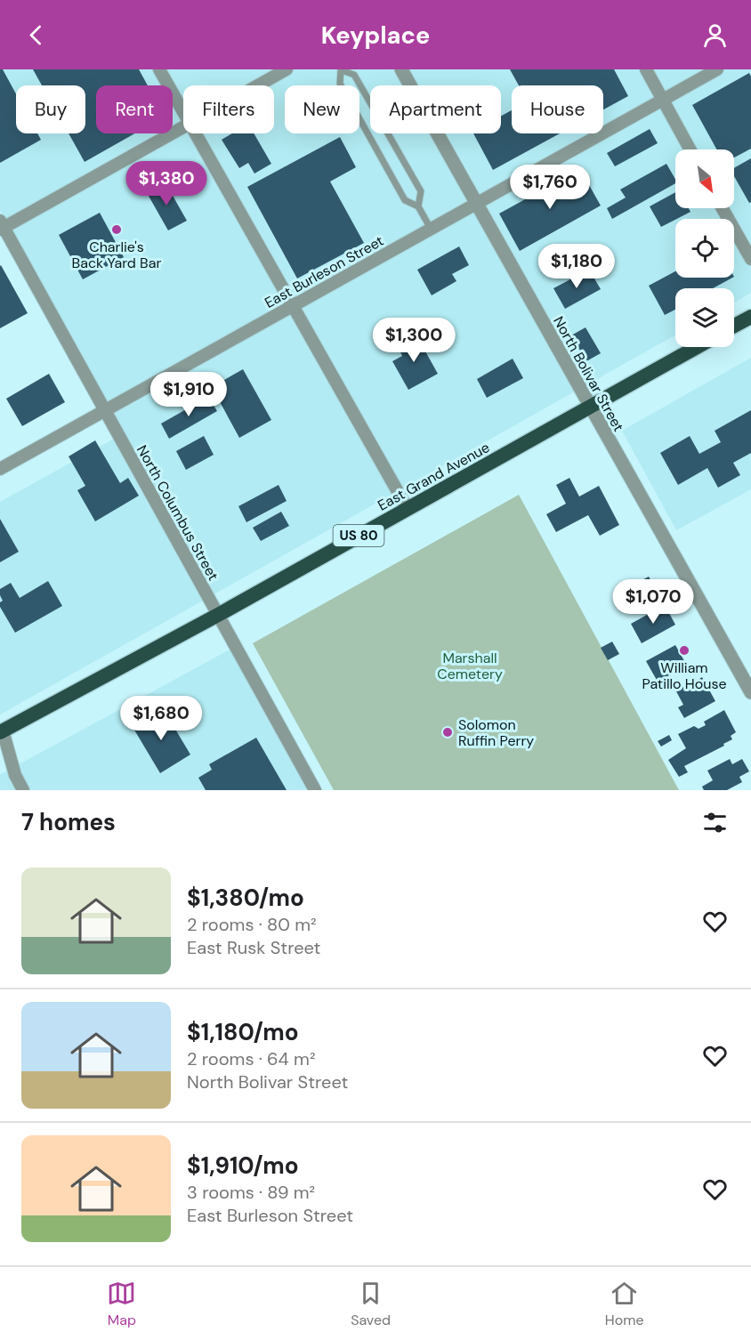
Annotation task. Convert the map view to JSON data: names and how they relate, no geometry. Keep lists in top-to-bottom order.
{
  "streets": {
    "highway": ["East Grand Avenue", "US 80"],
    "street": ["East Burleson Street", "North Bolivar Street", "North Columbus Street"]
  },
  "crossings": [
    ["East Burleson Street", "North Bolivar Street"],
    ["East Burleson Street", "North Columbus Street"],
    ["North Bolivar Street", "East Grand Avenue"],
    ["East Grand Avenue", "North Columbus Street"]
  ],
  "parks": ["Marshall Cemetery"],
  "places": ["Charlie's Back Yard Bar", "William Patillo House", "Solomon Ruffin Perry"],
  "north": "bottom right",
  "page": {
    "header": "Keyplace",
    "chip": [
      "Buy",
      "Rent",
      "Filters",
      "New",
      "Apartment",
      "House"
    ],
    "price": [
      "$1,380",
      "$1,760",
      "$1,180",
      "$1,300",
      "$1,910",
      "$1,070",
      "$1,680"
    ],
    "heading": "7 homes",
    "list": [
      {
        "name": "$1,380/mo",
        "note": "2 rooms · 80 m² · East Rusk Street"
      },
      {
        "name": "$1,180/mo",
        "note": "2 rooms · 64 m² · North Bolivar Street"
      },
      {
        "name": "$1,910/mo",
        "note": "3 rooms · 89 m² · East Burleson Street"
      }
    ],
    "tabs": ["Map", "Saved", "Home"]
  }
}
